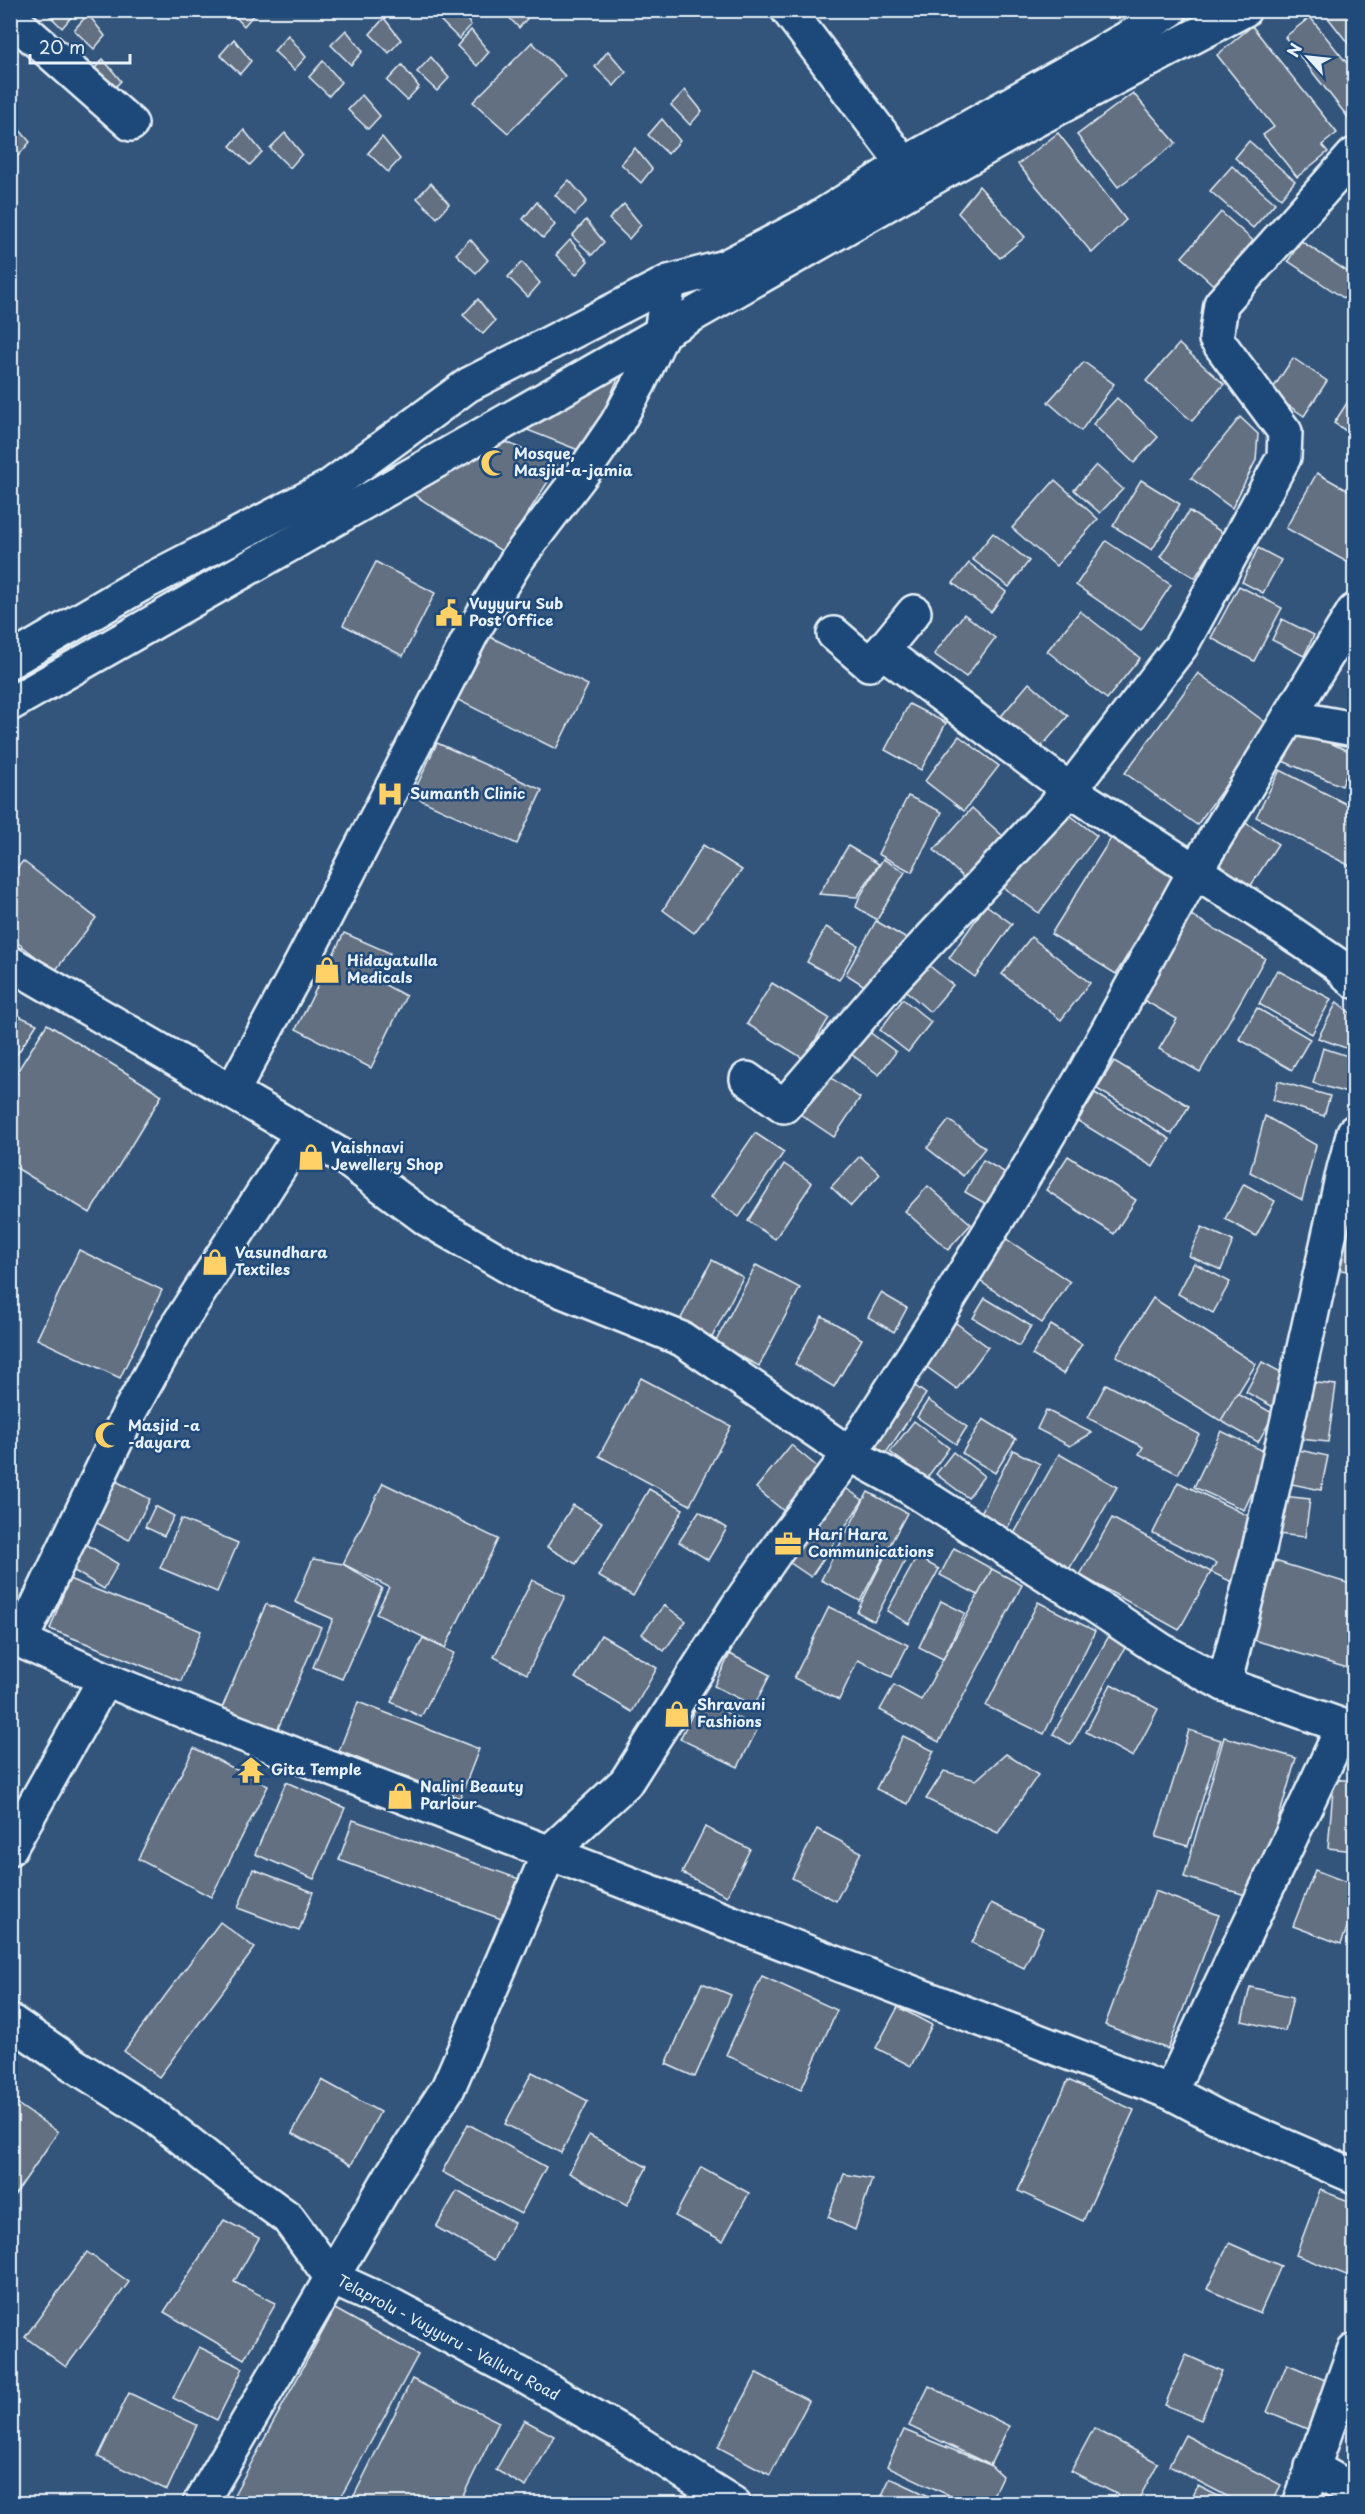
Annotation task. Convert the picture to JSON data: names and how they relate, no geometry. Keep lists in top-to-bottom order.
{
  "streets": {
    "street": ["Telaprolu - Vuyyuru - Valluru Road"]
  },
  "places": {
    "mosque": ["Mosque, Masjid-a-jamia", "Masjid -a -dayara"],
    "public building": ["Vuyyuru Sub Post Office"],
    "hospital": ["Sumanth Clinic"],
    "shop": [
      "Hidayatulla Medicals",
      "Vaishnavi Jewellery Shop",
      "Vasundhara Textiles",
      "Shravani Fashions",
      "Nalini Beauty Parlour"
    ],
    "office": ["Hari Hara Communications"],
    "temple": ["Gita Temple"]
  },
  "scale_bar": "20 m",
  "north": "top left"
}
